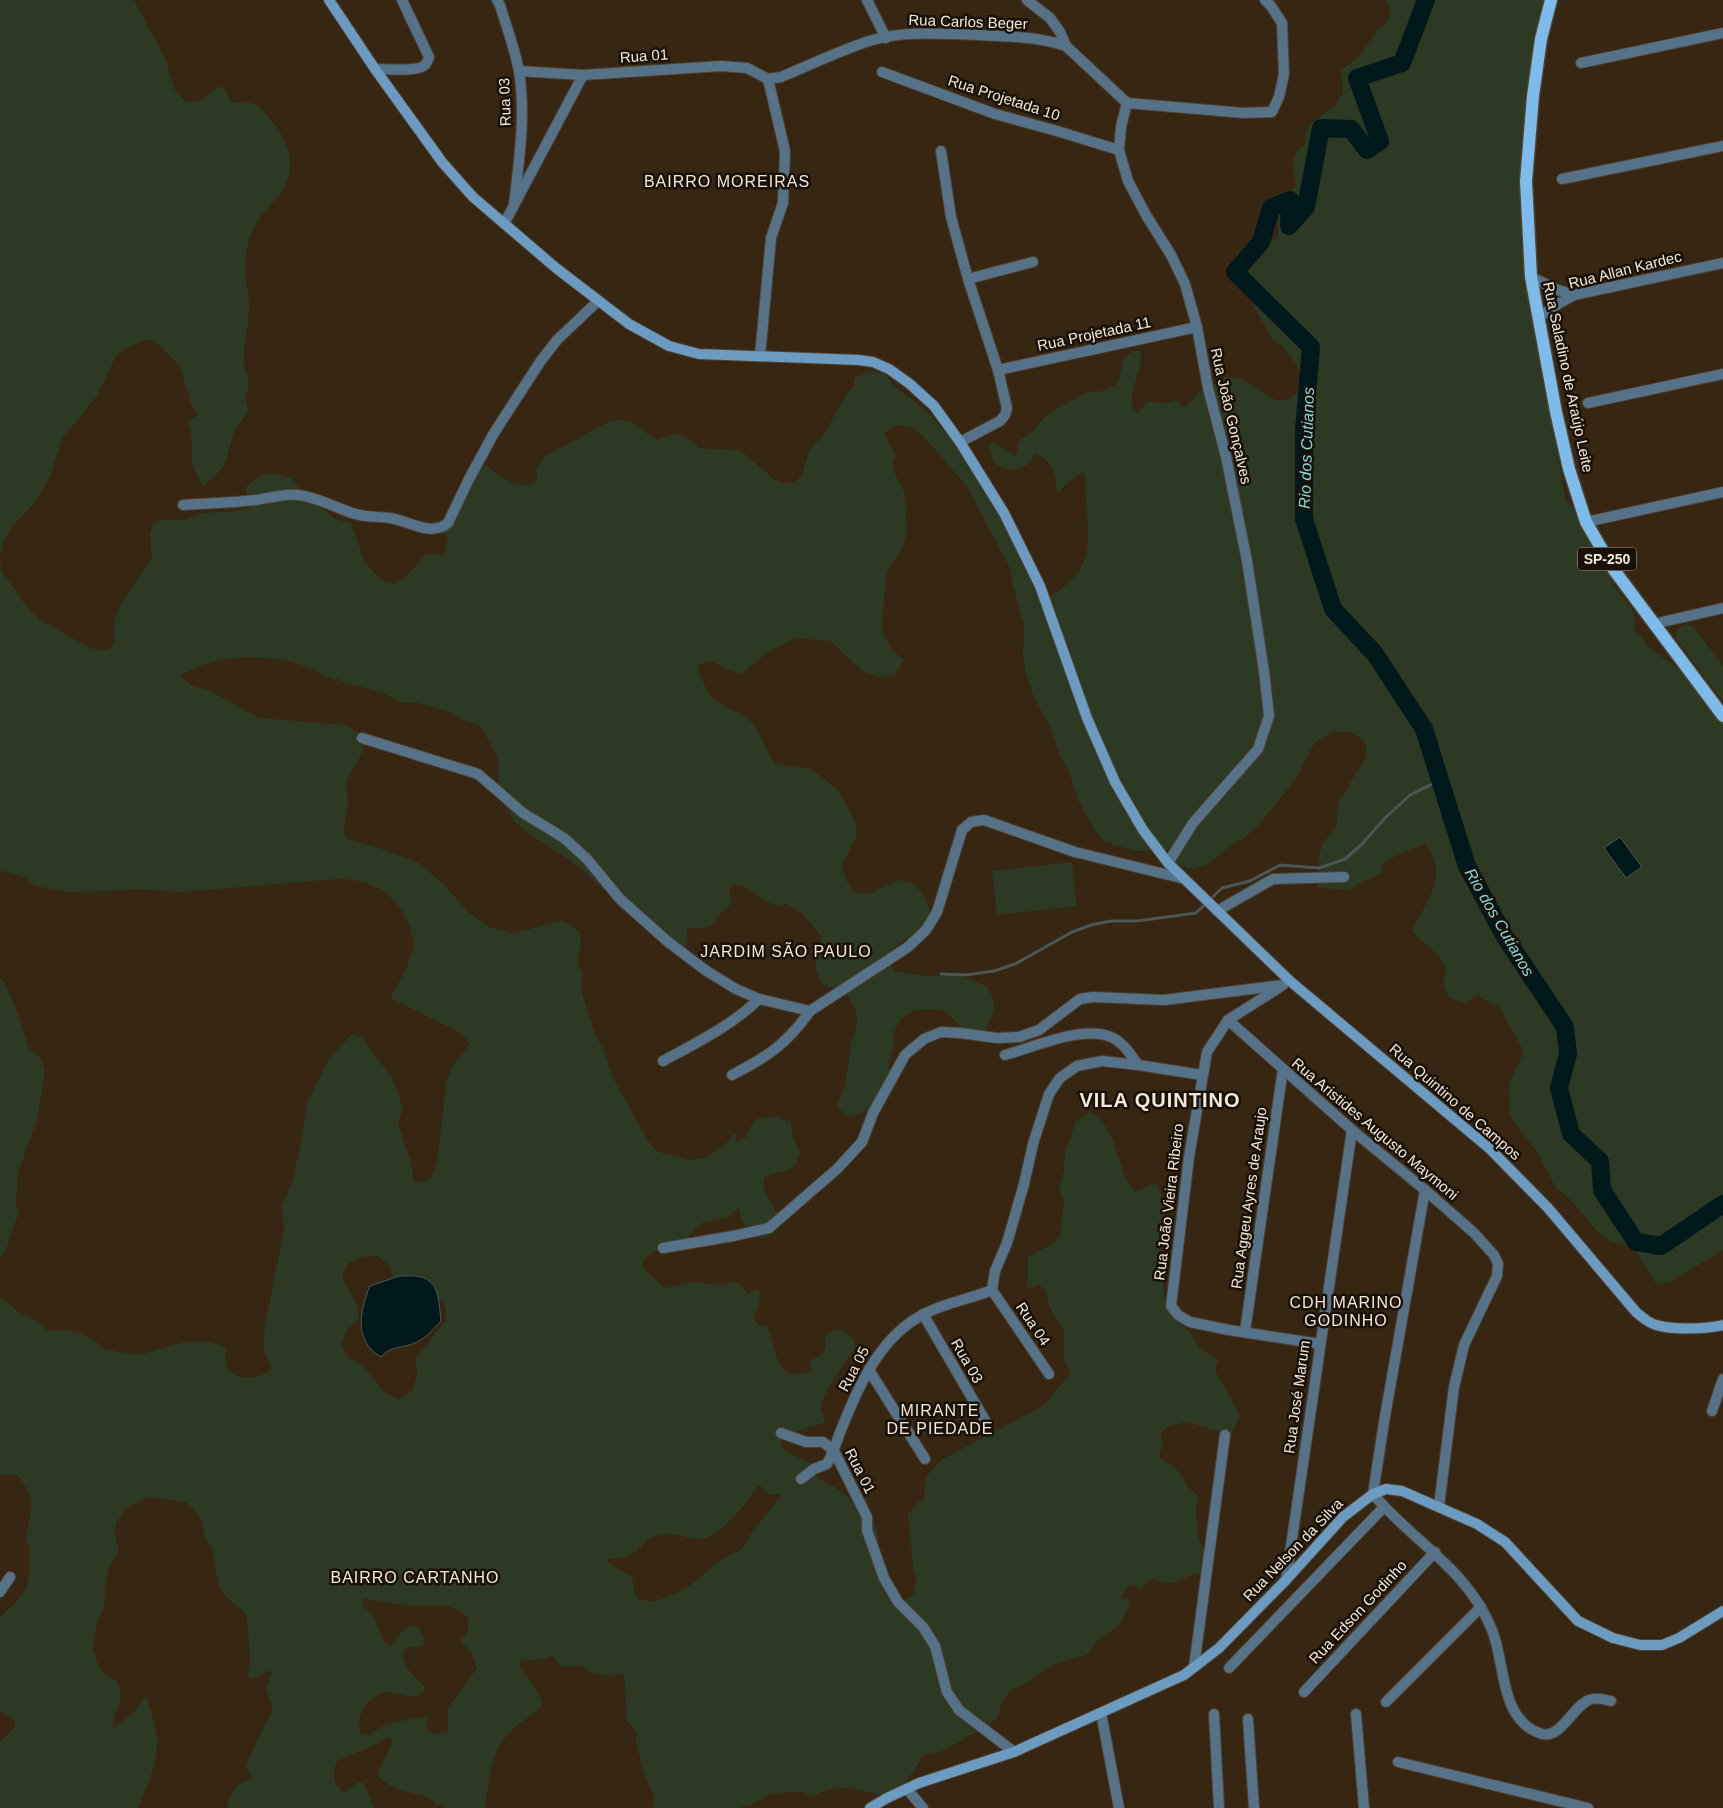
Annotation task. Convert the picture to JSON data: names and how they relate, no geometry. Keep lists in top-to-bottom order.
{
  "streets": {
    "main road": [
      "Rua Saladino de Araújo Leite",
      "SP-250",
      "Rua Quintino de Campos",
      "Rua Nelson da Silva"
    ],
    "street": [
      "Rua Carlos Beger",
      "Rua 01",
      "Rua Projetada 10",
      "Rua 03",
      "Rua Allan Kardec",
      "Rua Projetada 11",
      "Rua João Gonçalves",
      "Rua Aristides Augusto Maymoni",
      "Rua Aggeu Ayres de Araujo",
      "Rua João Vieira Ribeiro",
      "Rua 04",
      "Rua 05",
      "Rua José Marum",
      "Rua Edson Godinho"
    ]
  },
  "crossings": [
    ["Rua Carlos Beger", "Rua 01"],
    ["Rua 01", "Rua 03"],
    ["Rua 01", "Rua 05"],
    ["Rua 01", "Rua Nelson da Silva"],
    ["Rua Projetada 10", "Rua João Gonçalves"],
    ["Rua 03", "Rua 05"],
    ["Rua Allan Kardec", "Rua Saladino de Araújo Leite"],
    ["Rua Projetada 11", "Rua João Gonçalves"],
    ["Rua João Gonçalves", "Rua Quintino de Campos"],
    ["Rua Aristides Augusto Maymoni", "Rua Aggeu Ayres de Araujo"],
    ["Rua Aristides Augusto Maymoni", "Rua João Vieira Ribeiro"],
    ["Rua Aristides Augusto Maymoni", "Rua José Marum"],
    ["Rua Aristides Augusto Maymoni", "Rua Nelson da Silva"],
    ["Rua Aggeu Ayres de Araujo", "Rua João Vieira Ribeiro"],
    ["Rua 04", "Rua 05"],
    ["Rua José Marum", "Rua Nelson da Silva"]
  ],
  "districts": [
    "BAIRRO MOREIRAS",
    "JARDIM SÃO PAULO",
    "VILA QUINTINO",
    "CDH MARINO GODINHO",
    "MIRANTE DE PIEDADE",
    "BAIRRO CARTANHO"
  ],
  "water": ["Rio dos Cutianos"]
}
